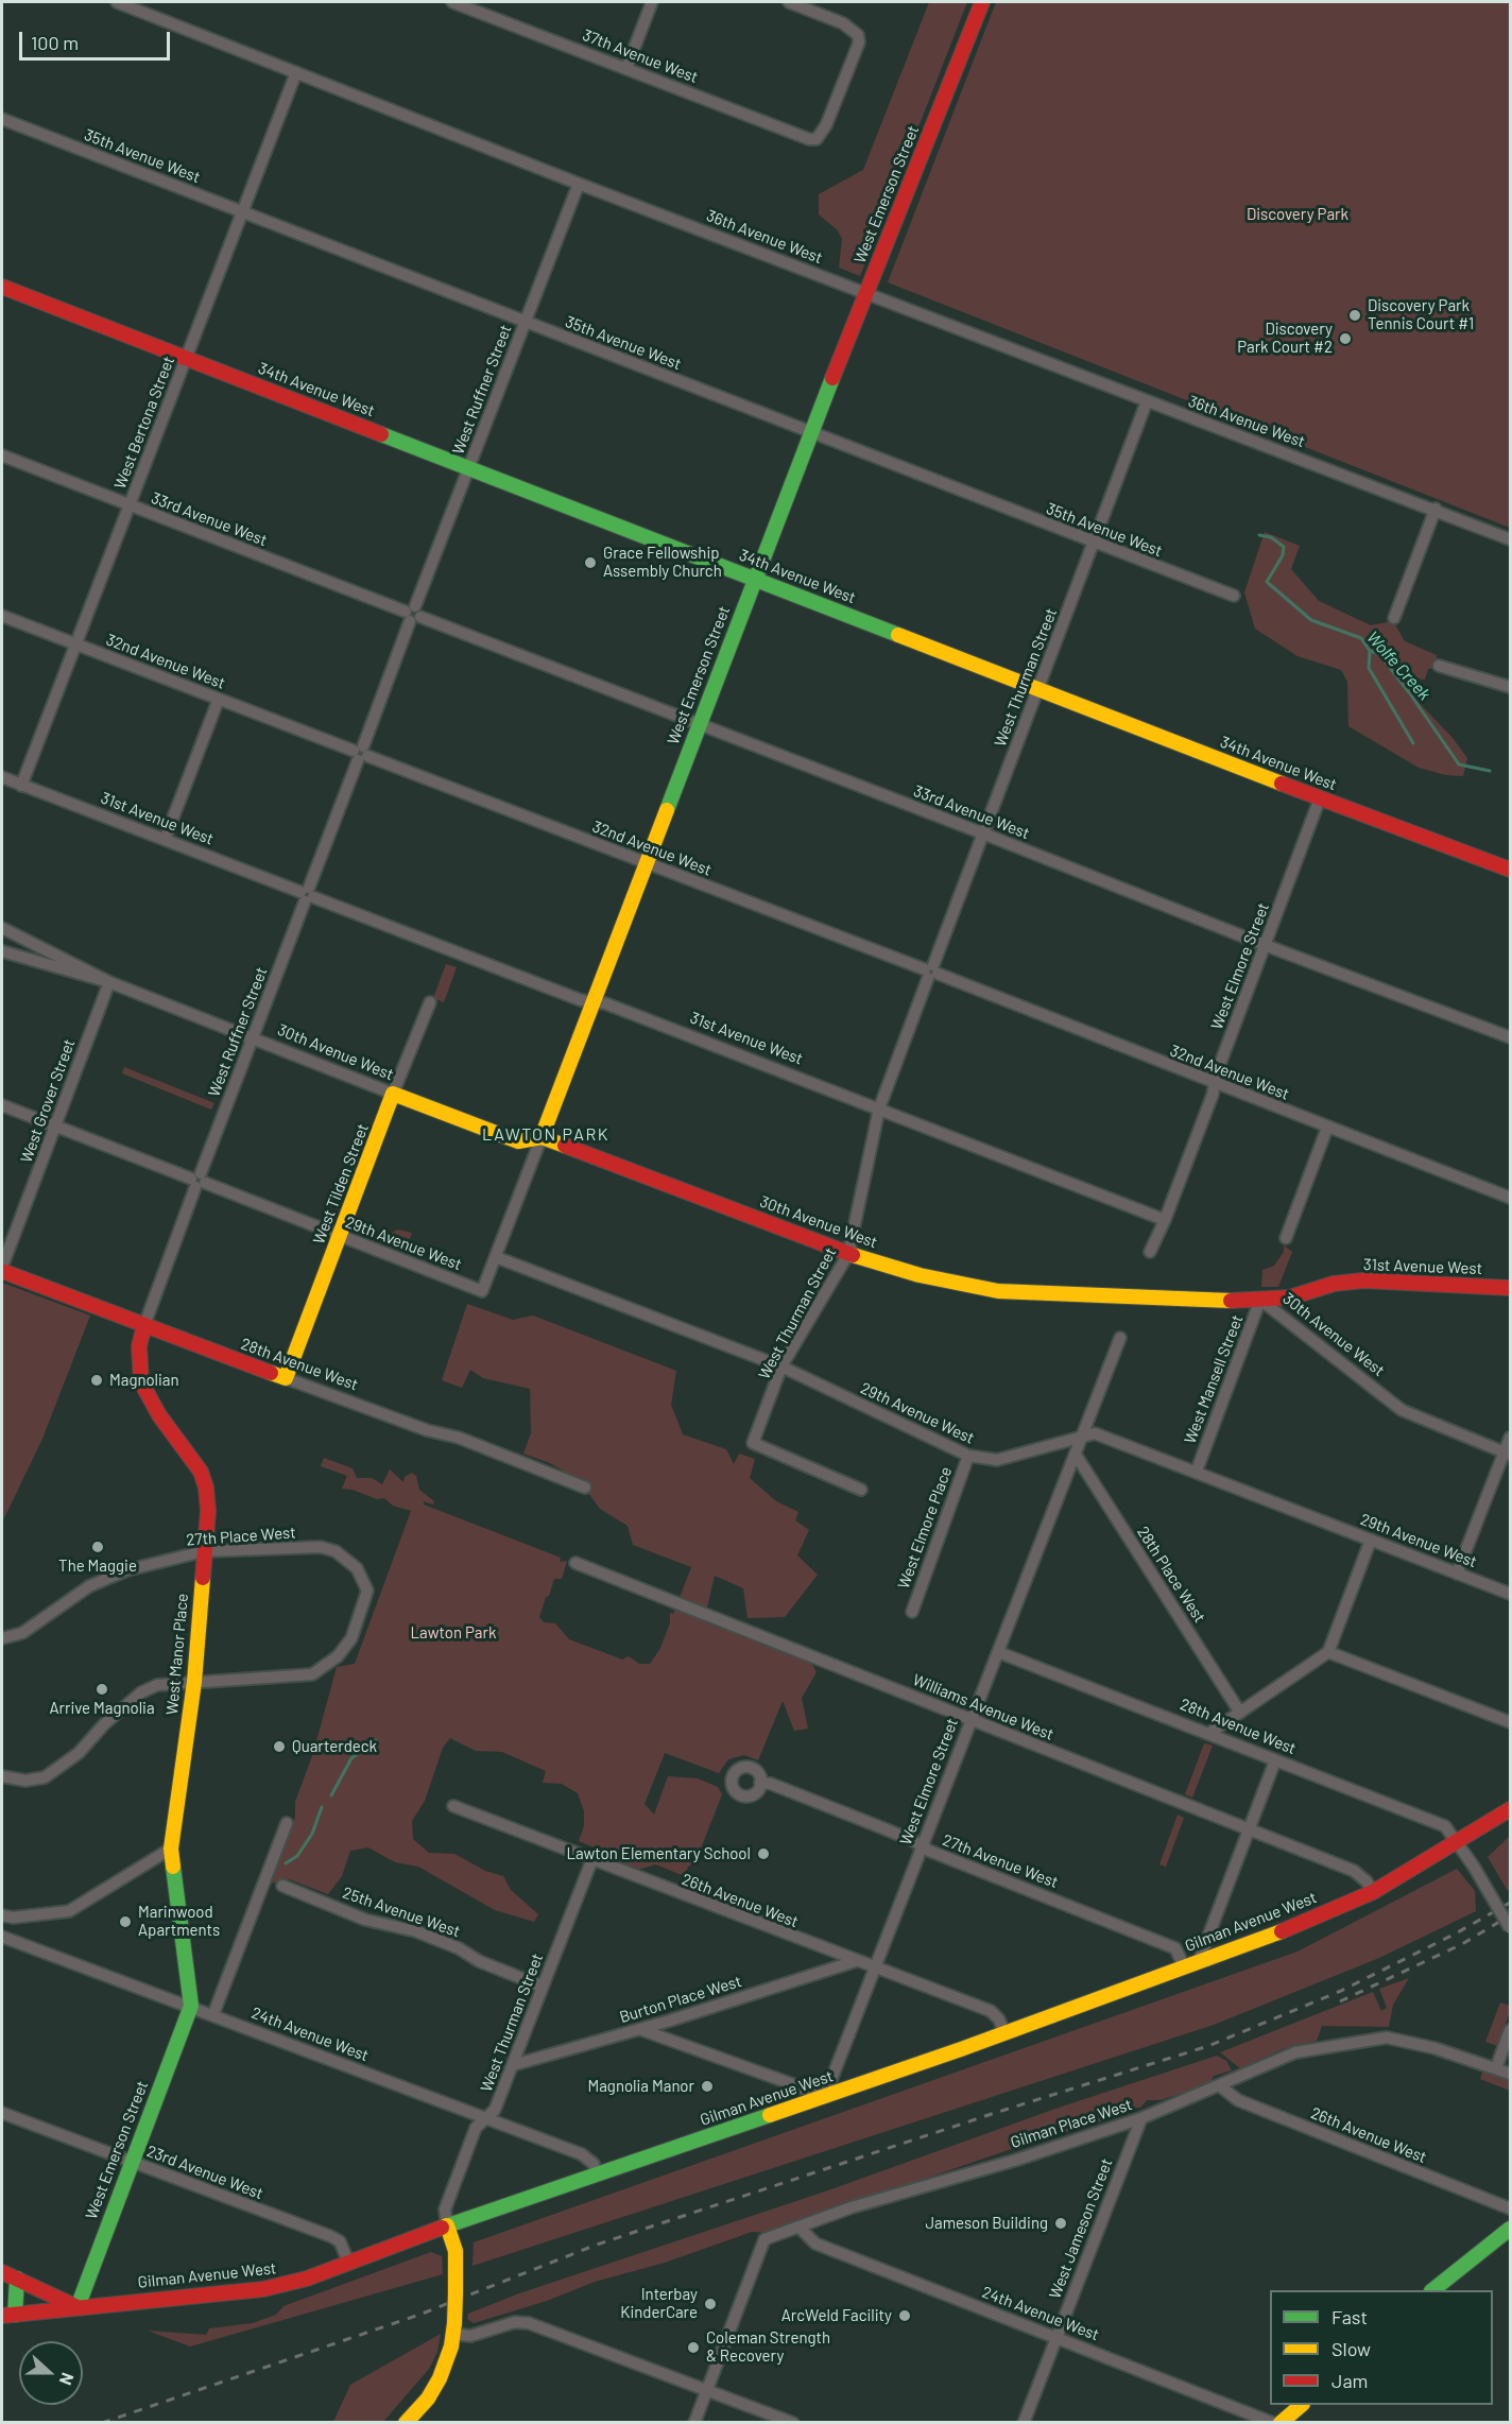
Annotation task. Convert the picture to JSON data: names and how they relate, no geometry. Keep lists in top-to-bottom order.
{
  "streets": {
    "street": [
      "37th Avenue West",
      "35th Avenue West",
      "West Emerson Street",
      "36th Avenue West",
      "34th Avenue West",
      "West Ruffner Street",
      "West Bertona Street",
      "33rd Avenue West",
      "32nd Avenue West",
      "West Thurman Street",
      "31st Avenue West",
      "West Elmore Street",
      "30th Avenue West",
      "West Grover Street",
      "West Tilden Street",
      "29th Avenue West",
      "28th Avenue West",
      "West Mansell Street",
      "West Elmore Place",
      "27th Place West",
      "28th Place West",
      "West Manor Place",
      "Williams Avenue West",
      "27th Avenue West",
      "26th Avenue West",
      "25th Avenue West",
      "Gilman Avenue West",
      "Burton Place West",
      "24th Avenue West",
      "Gilman Place West",
      "23rd Avenue West",
      "West Jameson Street"
    ]
  },
  "crossings": [
    ["35th Avenue West", "West Emerson Street"],
    ["35th Avenue West", "West Ruffner Street"],
    ["35th Avenue West", "West Bertona Street"],
    ["35th Avenue West", "West Thurman Street"],
    ["West Emerson Street", "36th Avenue West"],
    ["West Emerson Street", "34th Avenue West"],
    ["West Emerson Street", "33rd Avenue West"],
    ["West Emerson Street", "32nd Avenue West"],
    ["West Emerson Street", "31st Avenue West"],
    ["West Emerson Street", "30th Avenue West"],
    ["West Emerson Street", "29th Avenue West"],
    ["West Emerson Street", "West Manor Place"],
    ["West Emerson Street", "Gilman Avenue West"],
    ["West Emerson Street", "24th Avenue West"],
    ["West Emerson Street", "23rd Avenue West"],
    ["36th Avenue West", "West Ruffner Street"],
    ["36th Avenue West", "West Bertona Street"],
    ["36th Avenue West", "West Thurman Street"],
    ["34th Avenue West", "West Ruffner Street"],
    ["34th Avenue West", "West Bertona Street"],
    ["34th Avenue West", "West Thurman Street"],
    ["34th Avenue West", "West Elmore Street"],
    ["West Ruffner Street", "33rd Avenue West"],
    ["West Ruffner Street", "32nd Avenue West"],
    ["West Ruffner Street", "31st Avenue West"],
    ["West Ruffner Street", "30th Avenue West"],
    ["West Ruffner Street", "29th Avenue West"],
    ["West Ruffner Street", "28th Avenue West"],
    ["West Ruffner Street", "West Manor Place"],
    ["West Bertona Street", "33rd Avenue West"],
    ["West Bertona Street", "32nd Avenue West"],
    ["West Bertona Street", "31st Avenue West"],
    ["33rd Avenue West", "West Thurman Street"],
    ["33rd Avenue West", "West Elmore Street"],
    ["32nd Avenue West", "West Thurman Street"],
    ["32nd Avenue West", "West Elmore Street"],
    ["West Thurman Street", "31st Avenue West"],
    ["West Thurman Street", "30th Avenue West"],
    ["West Thurman Street", "29th Avenue West"],
    ["West Thurman Street", "26th Avenue West"],
    ["West Thurman Street", "25th Avenue West"],
    ["West Thurman Street", "Gilman Avenue West"],
    ["West Thurman Street", "Burton Place West"],
    ["West Thurman Street", "24th Avenue West"],
    ["31st Avenue West", "West Elmore Street"],
    ["31st Avenue West", "30th Avenue West"],
    ["31st Avenue West", "West Mansell Street"],
    ["West Elmore Street", "29th Avenue West"],
    ["West Elmore Street", "28th Avenue West"],
    ["West Elmore Street", "28th Place West"],
    ["West Elmore Street", "Williams Avenue West"],
    ["West Elmore Street", "27th Avenue West"],
    ["West Elmore Street", "26th Avenue West"],
    ["West Elmore Street", "Gilman Avenue West"],
    ["30th Avenue West", "West Grover Street"],
    ["30th Avenue West", "West Tilden Street"],
    ["30th Avenue West", "West Mansell Street"],
    ["West Grover Street", "29th Avenue West"],
    ["West Grover Street", "28th Avenue West"],
    ["West Tilden Street", "29th Avenue West"],
    ["West Tilden Street", "28th Avenue West"],
    ["29th Avenue West", "West Mansell Street"],
    ["29th Avenue West", "West Elmore Place"],
    ["28th Avenue West", "West Manor Place"],
    ["28th Avenue West", "Gilman Avenue West"],
    ["27th Place West", "West Manor Place"],
    ["West Manor Place", "24th Avenue West"],
    ["Williams Avenue West", "Gilman Avenue West"],
    ["27th Avenue West", "Gilman Avenue West"],
    ["26th Avenue West", "Gilman Avenue West"],
    ["26th Avenue West", "Burton Place West"],
    ["26th Avenue West", "Gilman Place West"],
    ["Gilman Avenue West", "24th Avenue West"],
    ["Gilman Avenue West", "23rd Avenue West"],
    ["24th Avenue West", "Gilman Place West"],
    ["24th Avenue West", "West Jameson Street"],
    ["Gilman Place West", "West Jameson Street"]
  ],
  "districts": ["LAWTON PARK"],
  "water": ["Wolfe Creek"],
  "parks": ["Discovery Park", "Lawton Park"],
  "places": [
    "Discovery Park Tennis Court #1",
    "Discovery Park Court #2",
    "Grace Fellowship Assembly Church",
    "Magnolian",
    "The Maggie",
    "Arrive Magnolia",
    "Quarterdeck",
    "Lawton Elementary School",
    "Marinwood Apartments",
    "Magnolia Manor",
    "Jameson Building",
    "Interbay KinderCare",
    "ArcWeld Facility",
    "Coleman Strength & Recovery"
  ],
  "legend": ["Fast", "Slow", "Jam"],
  "scale_bar": "100 m",
  "north": "right"
}
